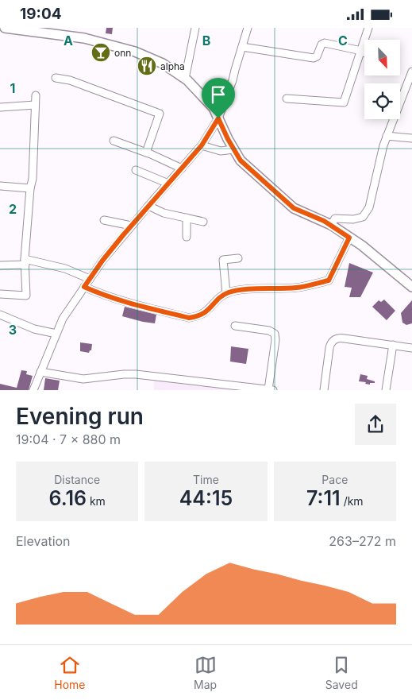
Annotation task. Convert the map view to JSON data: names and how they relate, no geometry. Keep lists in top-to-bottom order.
{
  "places": {
    "bar": ["onn"],
    "restaurant": ["alpha"]
  },
  "north": "bottom right",
  "page": {
    "status": "19:04",
    "heading": ["Evening run", "19:04 · 7 × 880 m"],
    "stats": [
      ["Distance", "6.16 km"],
      ["Time", "44:15"],
      ["Pace", "7:11 /km"]
    ],
    "chart": ["Elevation", "263–272 m"],
    "tabs": ["Home", "Map", "Saved"]
  },
  "grid": {
    "columns": ["A", "B", "C"],
    "rows": ["1", "2", "3"]
  }
}
